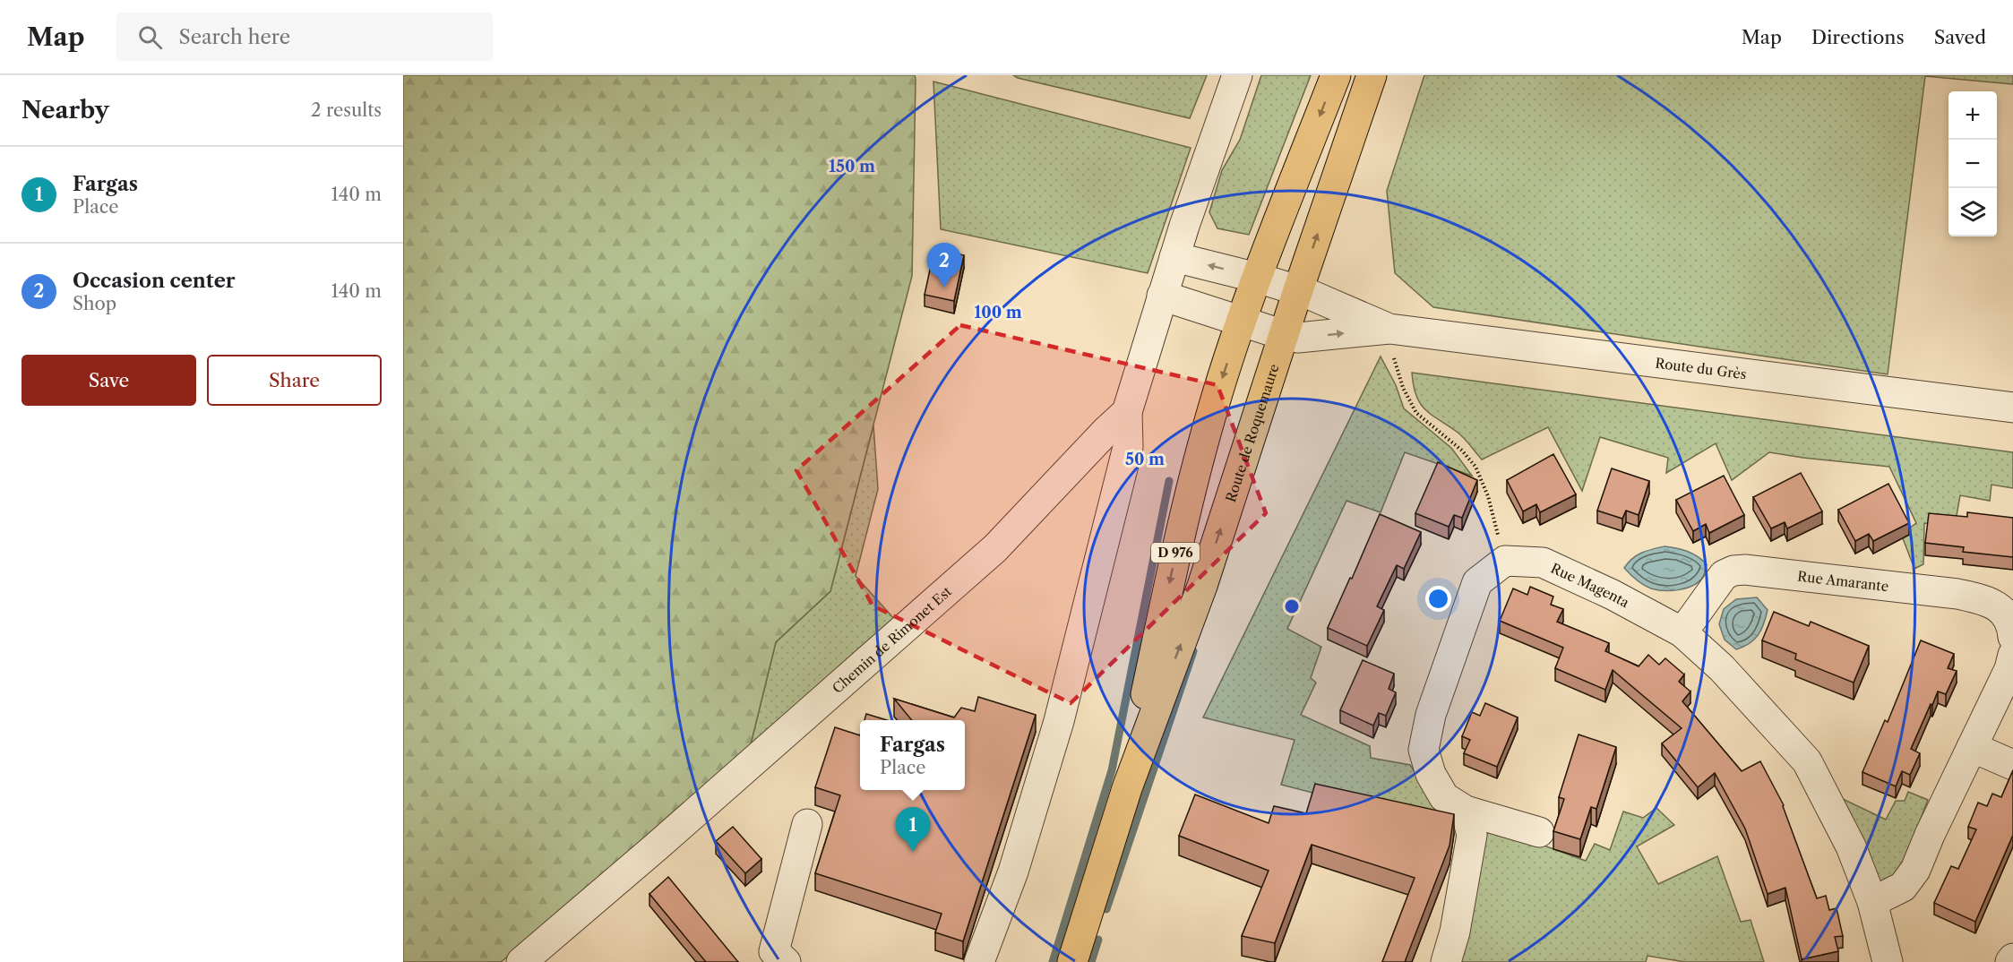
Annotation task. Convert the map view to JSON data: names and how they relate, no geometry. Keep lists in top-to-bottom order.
{
  "streets": {
    "main road": ["Route de Roquemaure", "D 976"],
    "street": [
      "Route du Grès",
      "Rue Amarante",
      "Rue Magenta",
      "Chemin de Rimonet Est"
    ]
  },
  "crossings": [
    ["Rue Amarante", "Rue Magenta"]
  ],
  "page": {
    "header": "Map",
    "search": "Search here",
    "nav": ["Map", "Directions", "Saved"],
    "heading": ["Nearby", "2 results"],
    "map_buttons": ["+", "−"],
    "list": [
      {
        "mark": "1",
        "name": "Fargas",
        "note": "Place",
        "value": "140 m"
      },
      {
        "mark": "2",
        "name": "Occasion center",
        "note": "Shop",
        "value": "140 m"
      }
    ],
    "pins": ["2", "1"],
    "buttons": ["Save", "Share"],
    "popup": ["Fargas", "Place"]
  },
  "rings": ["150 m", "100 m", "50 m"]
}
